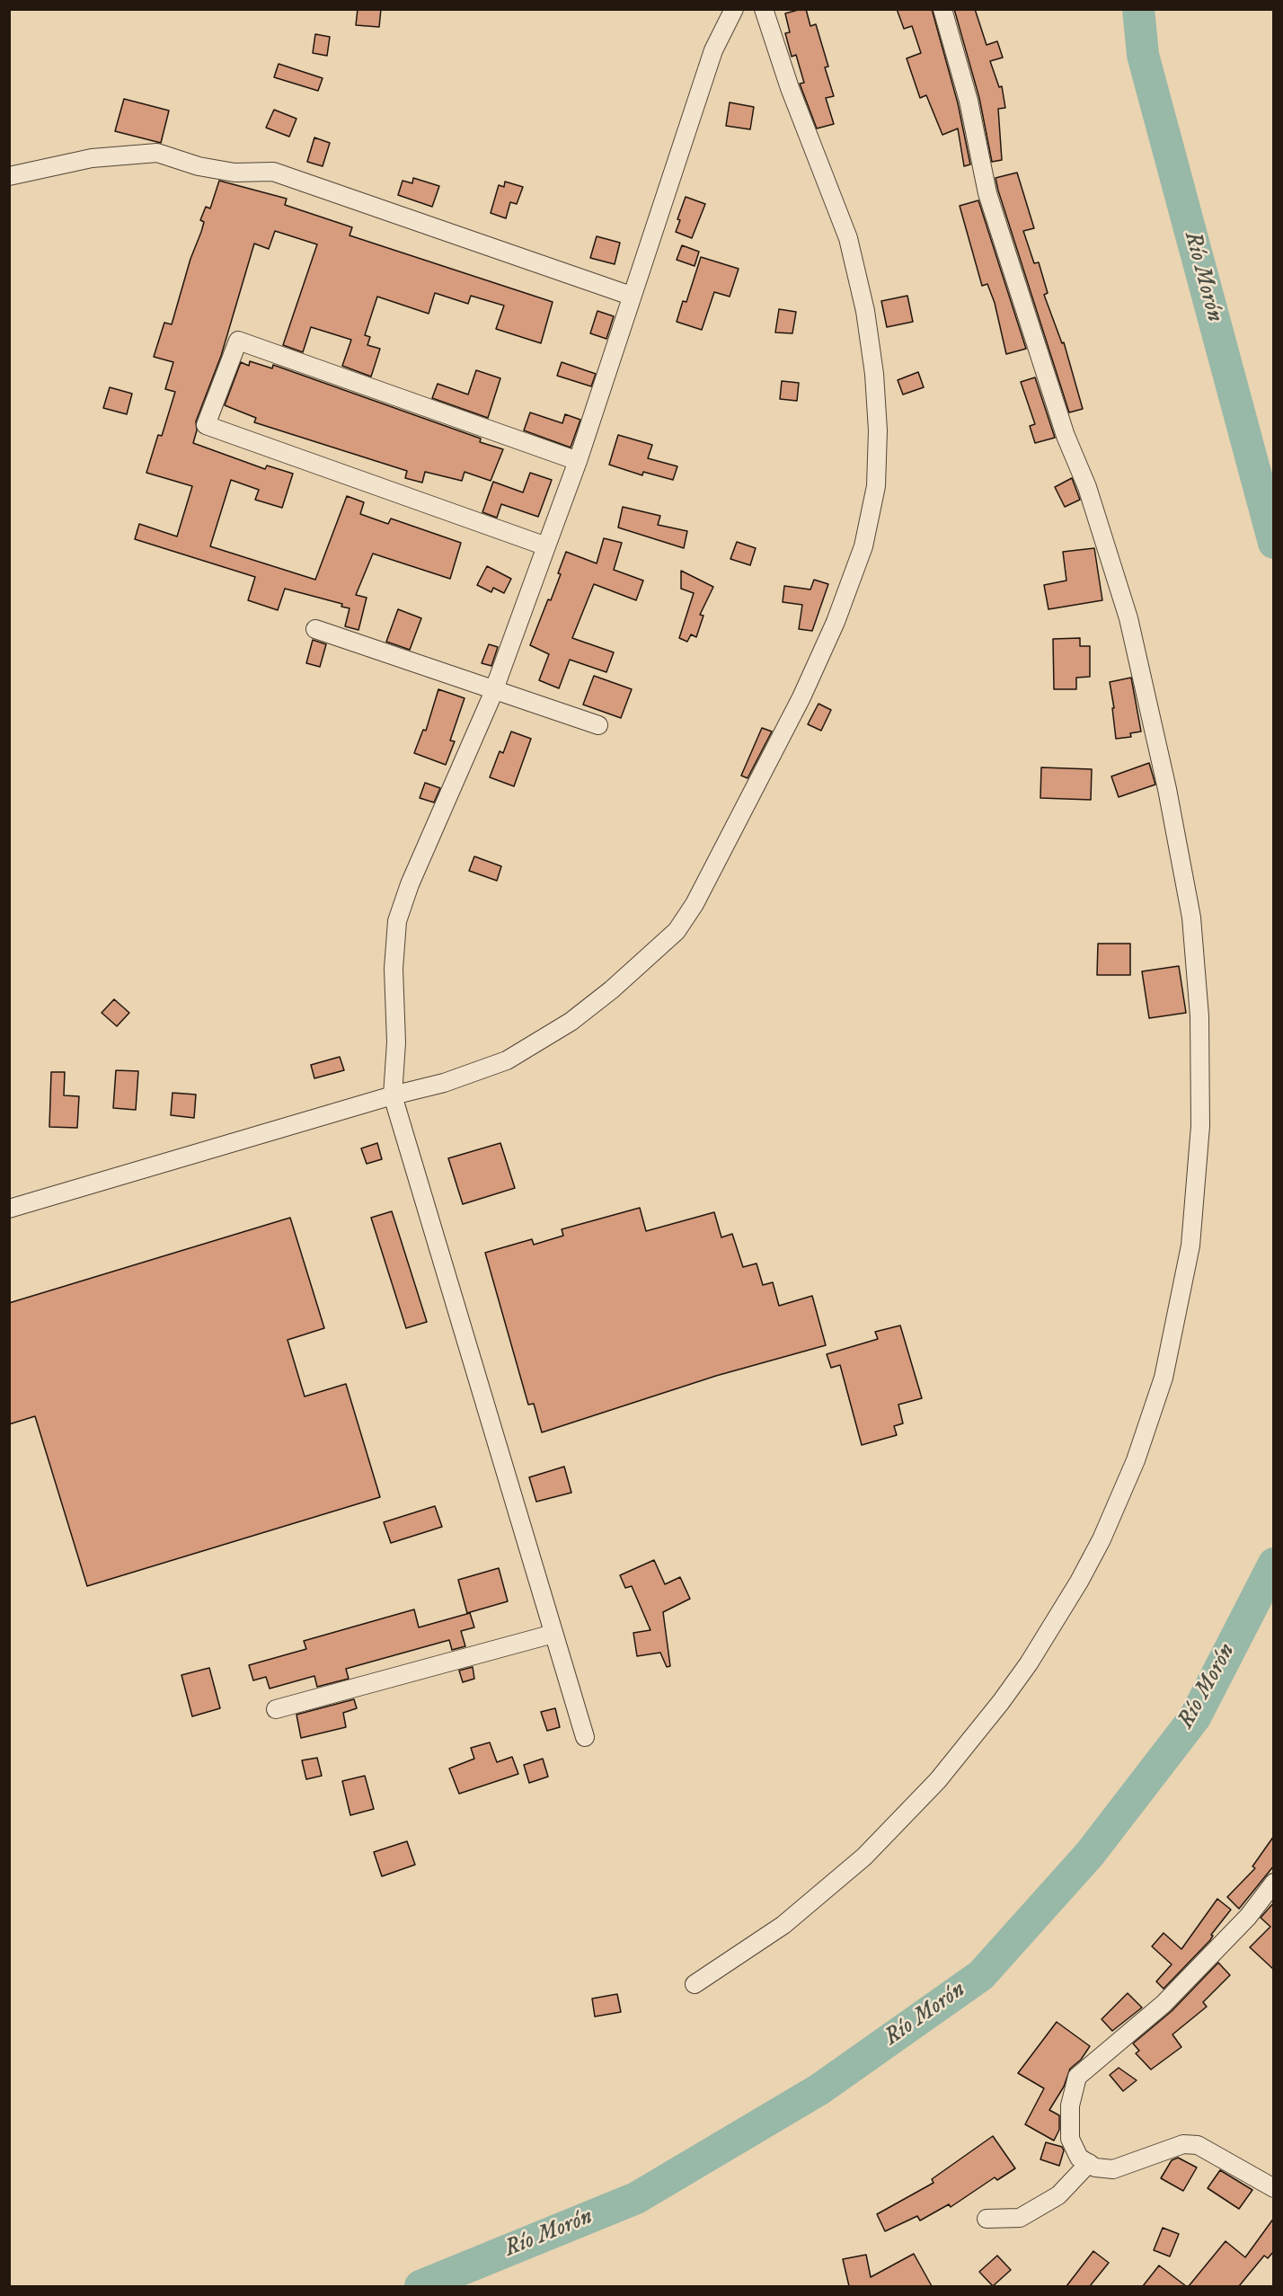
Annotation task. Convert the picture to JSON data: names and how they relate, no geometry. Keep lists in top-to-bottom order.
{
  "water": ["Río Morón"]
}
